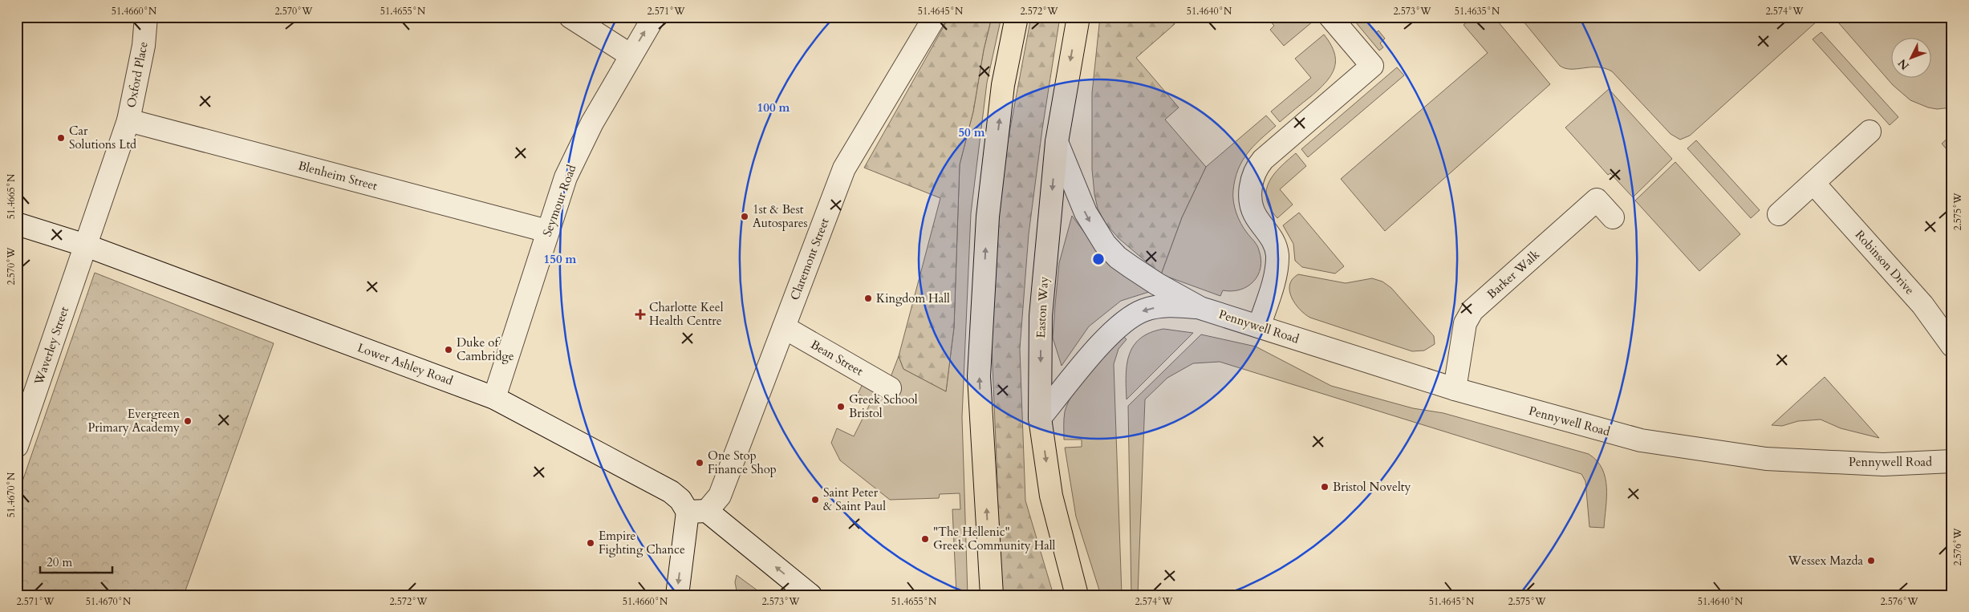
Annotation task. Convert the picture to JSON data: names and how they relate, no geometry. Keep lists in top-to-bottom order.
{
  "streets": {
    "main road": ["Easton Way"],
    "street": [
      "Oxford Place",
      "Blenheim Street",
      "Seymour Road",
      "Claremont Street",
      "Robinson Drive",
      "Barker Walk",
      "Pennywell Road",
      "Waverley Street",
      "Bean Street",
      "Lower Ashley Road"
    ]
  },
  "crossings": [
    ["Oxford Place", "Blenheim Street"],
    ["Oxford Place", "Waverley Street"],
    ["Oxford Place", "Lower Ashley Road"],
    ["Blenheim Street", "Seymour Road"],
    ["Seymour Road", "Lower Ashley Road"],
    ["Claremont Street", "Bean Street"],
    ["Claremont Street", "Lower Ashley Road"],
    ["Barker Walk", "Pennywell Road"],
    ["Easton Way", "Pennywell Road"],
    ["Waverley Street", "Lower Ashley Road"]
  ],
  "places": {
    "other": [
      "Car Solutions Ltd",
      "1st & Best Autospares",
      "Kingdom Hall",
      "Duke of Cambridge",
      "Greek School Bristol",
      "Evergreen Primary Academy",
      "One Stop Finance Shop",
      "Bristol Novelty",
      "Saint Peter & Saint Paul",
      "\"The Hellenic\" Greek Community Hall",
      "Empire Fighting Chance",
      "Wessex Mazda"
    ],
    "health": ["Charlotte Keel Health Centre"]
  },
  "scale_bar": "20 m",
  "north": "bottom left",
  "coordinates": [
    "51.4660°N",
    "2.570°W",
    "51.4655°N",
    "2.571°W",
    "51.4645°N",
    "2.572°W",
    "51.4640°N",
    "2.573°W",
    "51.4635°N",
    "2.574°W",
    "51.4665°N",
    "2.575°W",
    "51.4670°N",
    "2.576°W"
  ],
  "rings": ["100 m", "50 m", "150 m"]
}
